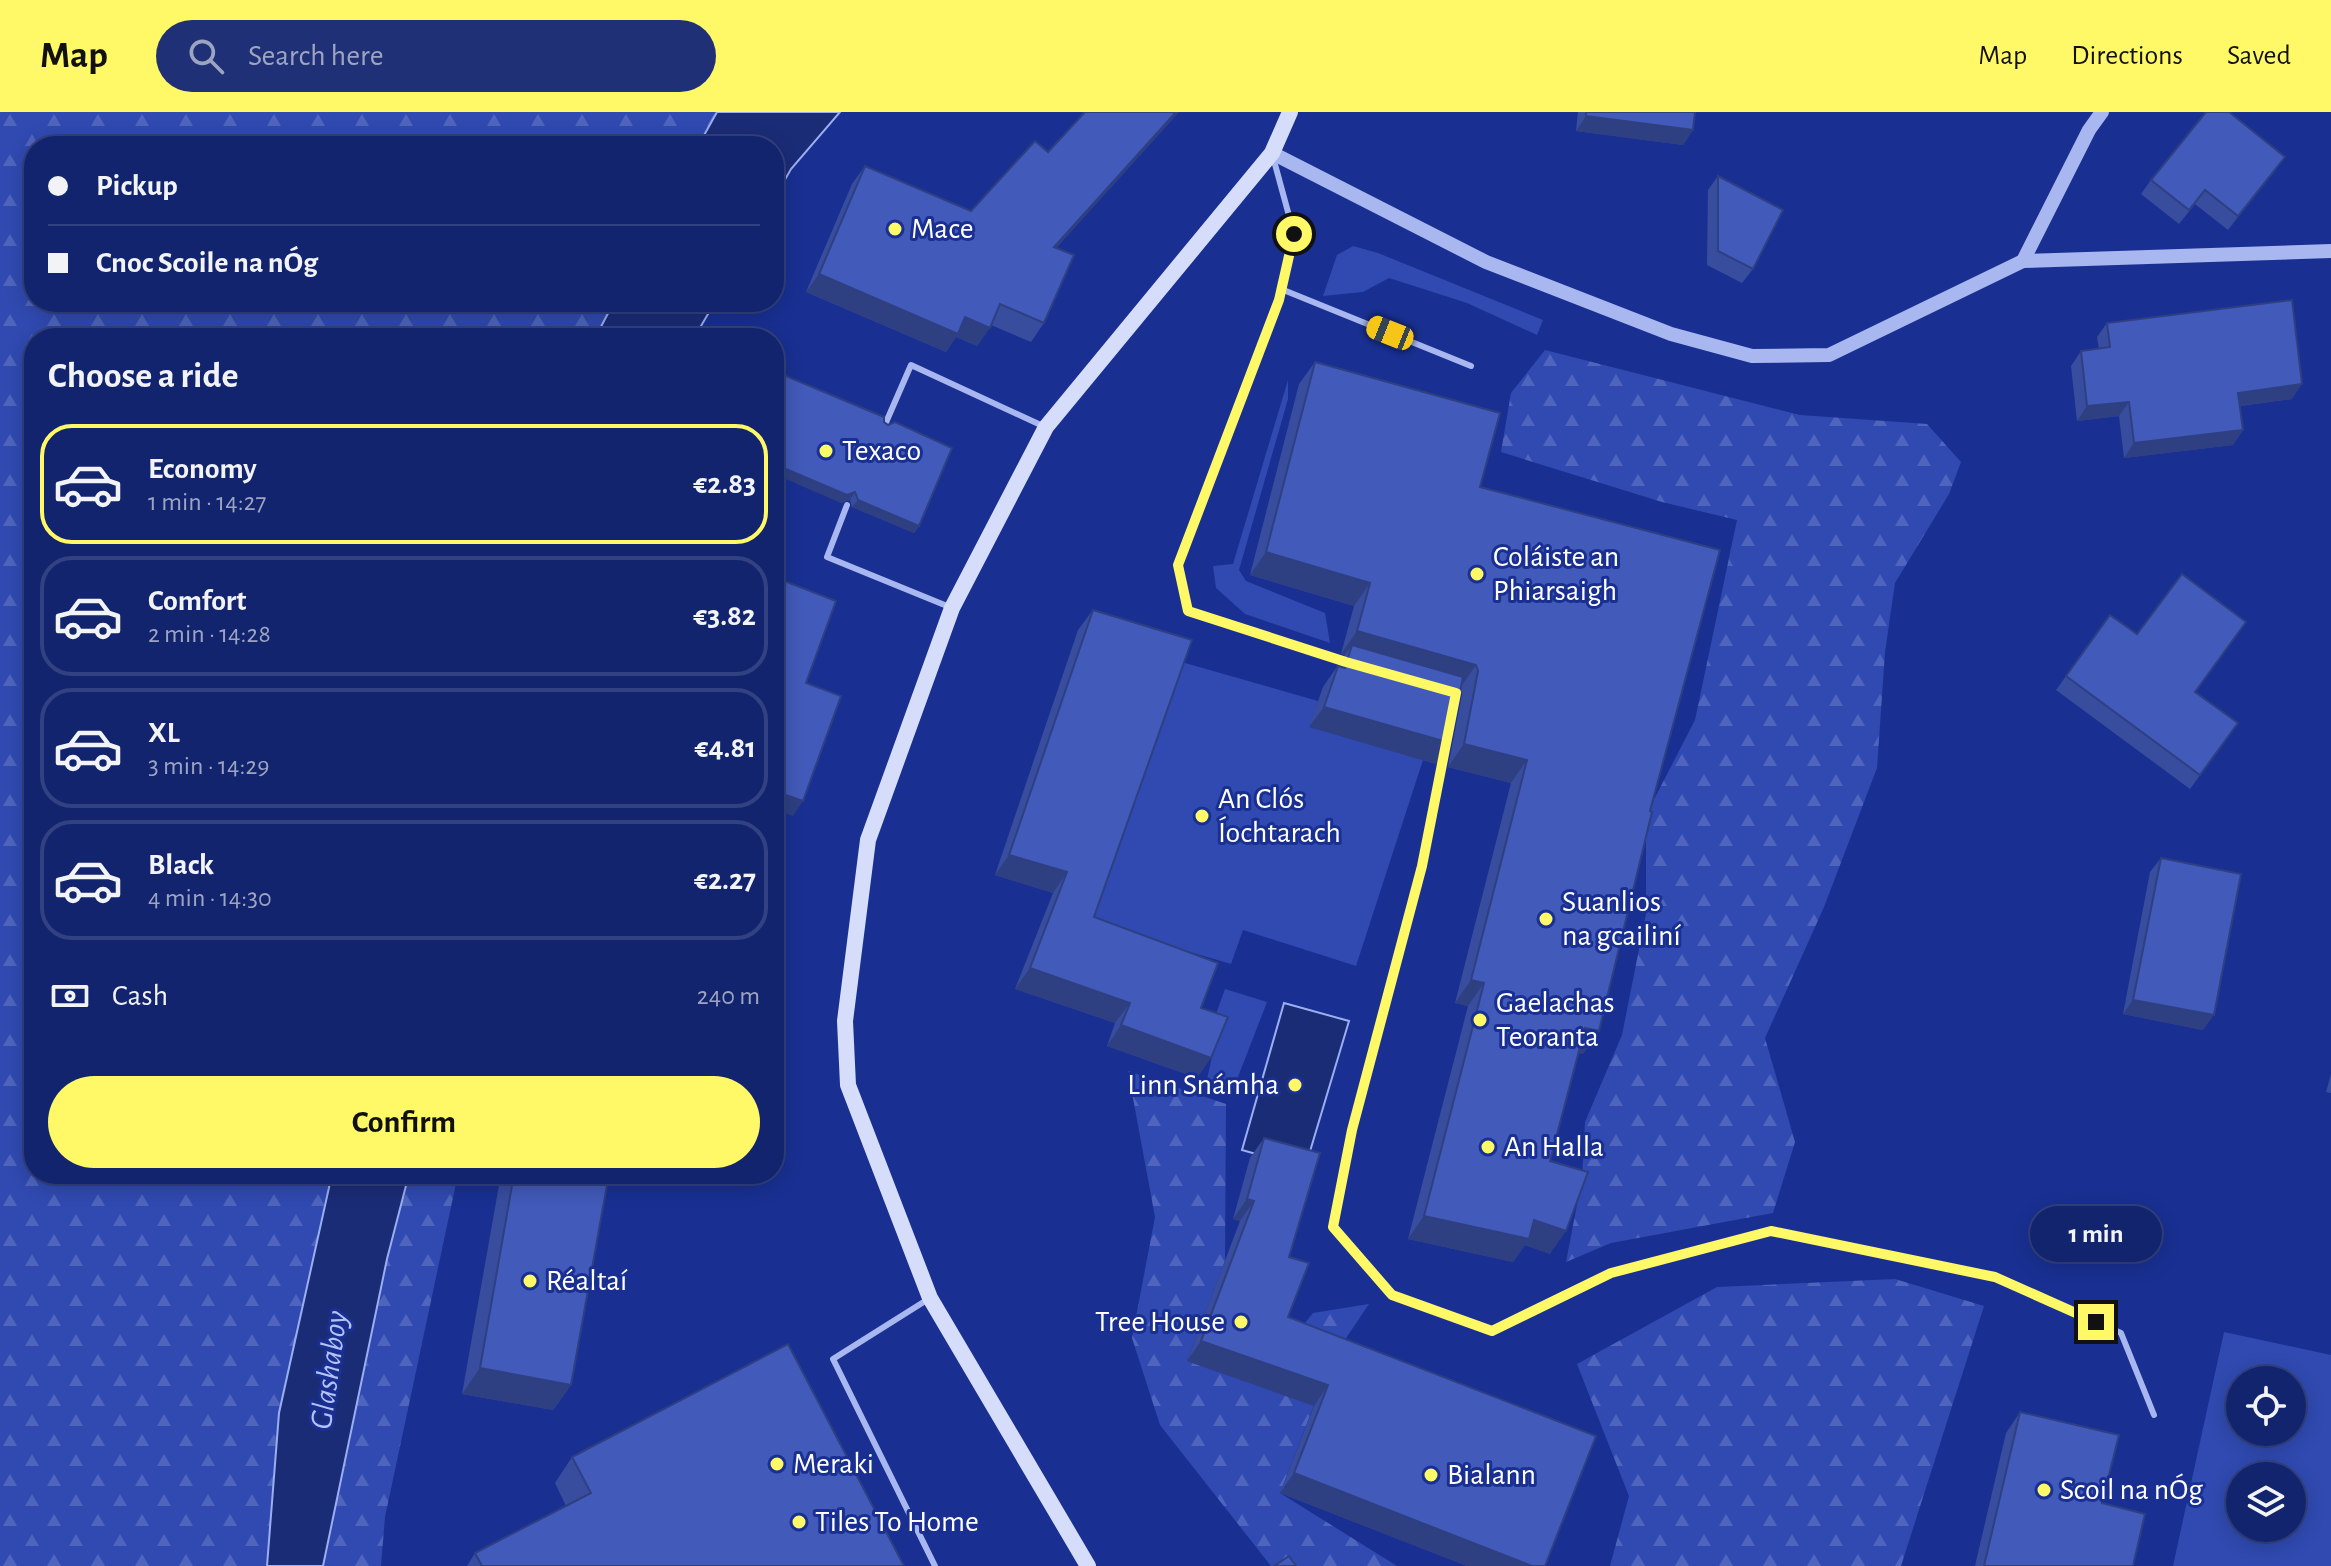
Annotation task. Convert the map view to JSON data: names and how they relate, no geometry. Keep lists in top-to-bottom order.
{
  "water": ["Glashaboy"],
  "places": [
    "Mace",
    "Texaco",
    "Coláiste an Phiarsaigh",
    "An Clós Íochtarach",
    "Suanlios na gcailiní",
    "Gaelachas Teoranta",
    "Linn Snámha",
    "An Halla",
    "Réaltaí",
    "Tree House",
    "Meraki",
    "Bialann",
    "Scoil na nÓg",
    "Tiles To Home"
  ],
  "page": {
    "header": "Map",
    "search": "Search here",
    "nav": ["Map", "Directions", "Saved"],
    "banner": ["Pickup", "Cnoc Scoile na nÓg"],
    "heading": "Choose a ride",
    "list": [
      {
        "name": "Economy",
        "note": "1 min · 14:27",
        "value": "€2.83"
      },
      {
        "name": "Comfort",
        "note": "2 min · 14:28",
        "value": "€3.82"
      },
      {
        "name": "XL",
        "note": "3 min · 14:29",
        "value": "€4.81"
      },
      {
        "name": "Black",
        "note": "4 min · 14:30",
        "value": "€2.27"
      }
    ],
    "pay": ["Cash", "240 m"],
    "buttons": "Confirm",
    "bubble": "1 min"
  }
}
